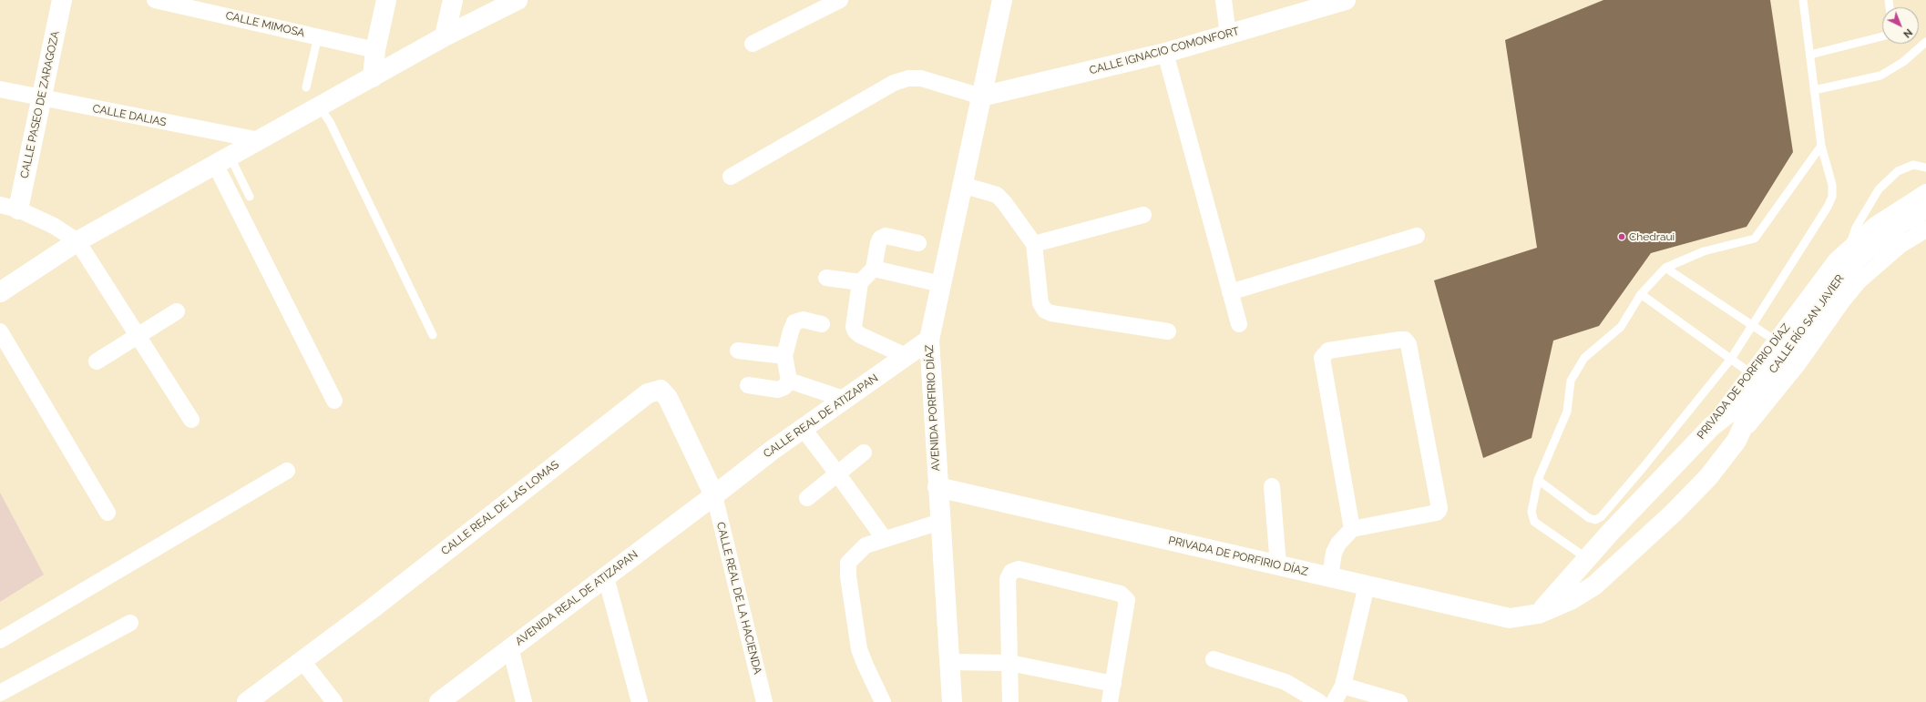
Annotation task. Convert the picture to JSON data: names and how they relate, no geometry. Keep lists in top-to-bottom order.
{
  "streets": {
    "street": [
      "CALLE MIMOSA",
      "CALLE IGNACIO COMONFORT",
      "CALLE PASEO DE ZARAGOZA",
      "CALLE DALIAS",
      "CALLE RÍO SAN JAVIER",
      "PRIVADA DE PORFIRIO DÍAZ",
      "AVENIDA PORFIRIO DÍAZ",
      "CALLE REAL DE ATIZAPAN",
      "CALLE REAL DE LAS LOMAS",
      "AVENIDA REAL DE ATIZAPAN",
      "CALLE REAL DE LA HACIENDA"
    ]
  },
  "crossings": [
    ["CALLE IGNACIO COMONFORT", "AVENIDA PORFIRIO DÍAZ"],
    ["CALLE PASEO DE ZARAGOZA", "CALLE DALIAS"],
    ["CALLE RÍO SAN JAVIER", "PRIVADA DE PORFIRIO DÍAZ"],
    ["PRIVADA DE PORFIRIO DÍAZ", "AVENIDA PORFIRIO DÍAZ"],
    ["AVENIDA PORFIRIO DÍAZ", "CALLE REAL DE ATIZAPAN"],
    ["CALLE REAL DE ATIZAPAN", "CALLE REAL DE LAS LOMAS"],
    ["CALLE REAL DE ATIZAPAN", "AVENIDA REAL DE ATIZAPAN"],
    ["CALLE REAL DE ATIZAPAN", "CALLE REAL DE LA HACIENDA"],
    ["CALLE REAL DE LAS LOMAS", "AVENIDA REAL DE ATIZAPAN"],
    ["CALLE REAL DE LAS LOMAS", "CALLE REAL DE LA HACIENDA"],
    ["AVENIDA REAL DE ATIZAPAN", "CALLE REAL DE LA HACIENDA"]
  ],
  "places": ["Chedraui"],
  "north": "bottom right"
}
